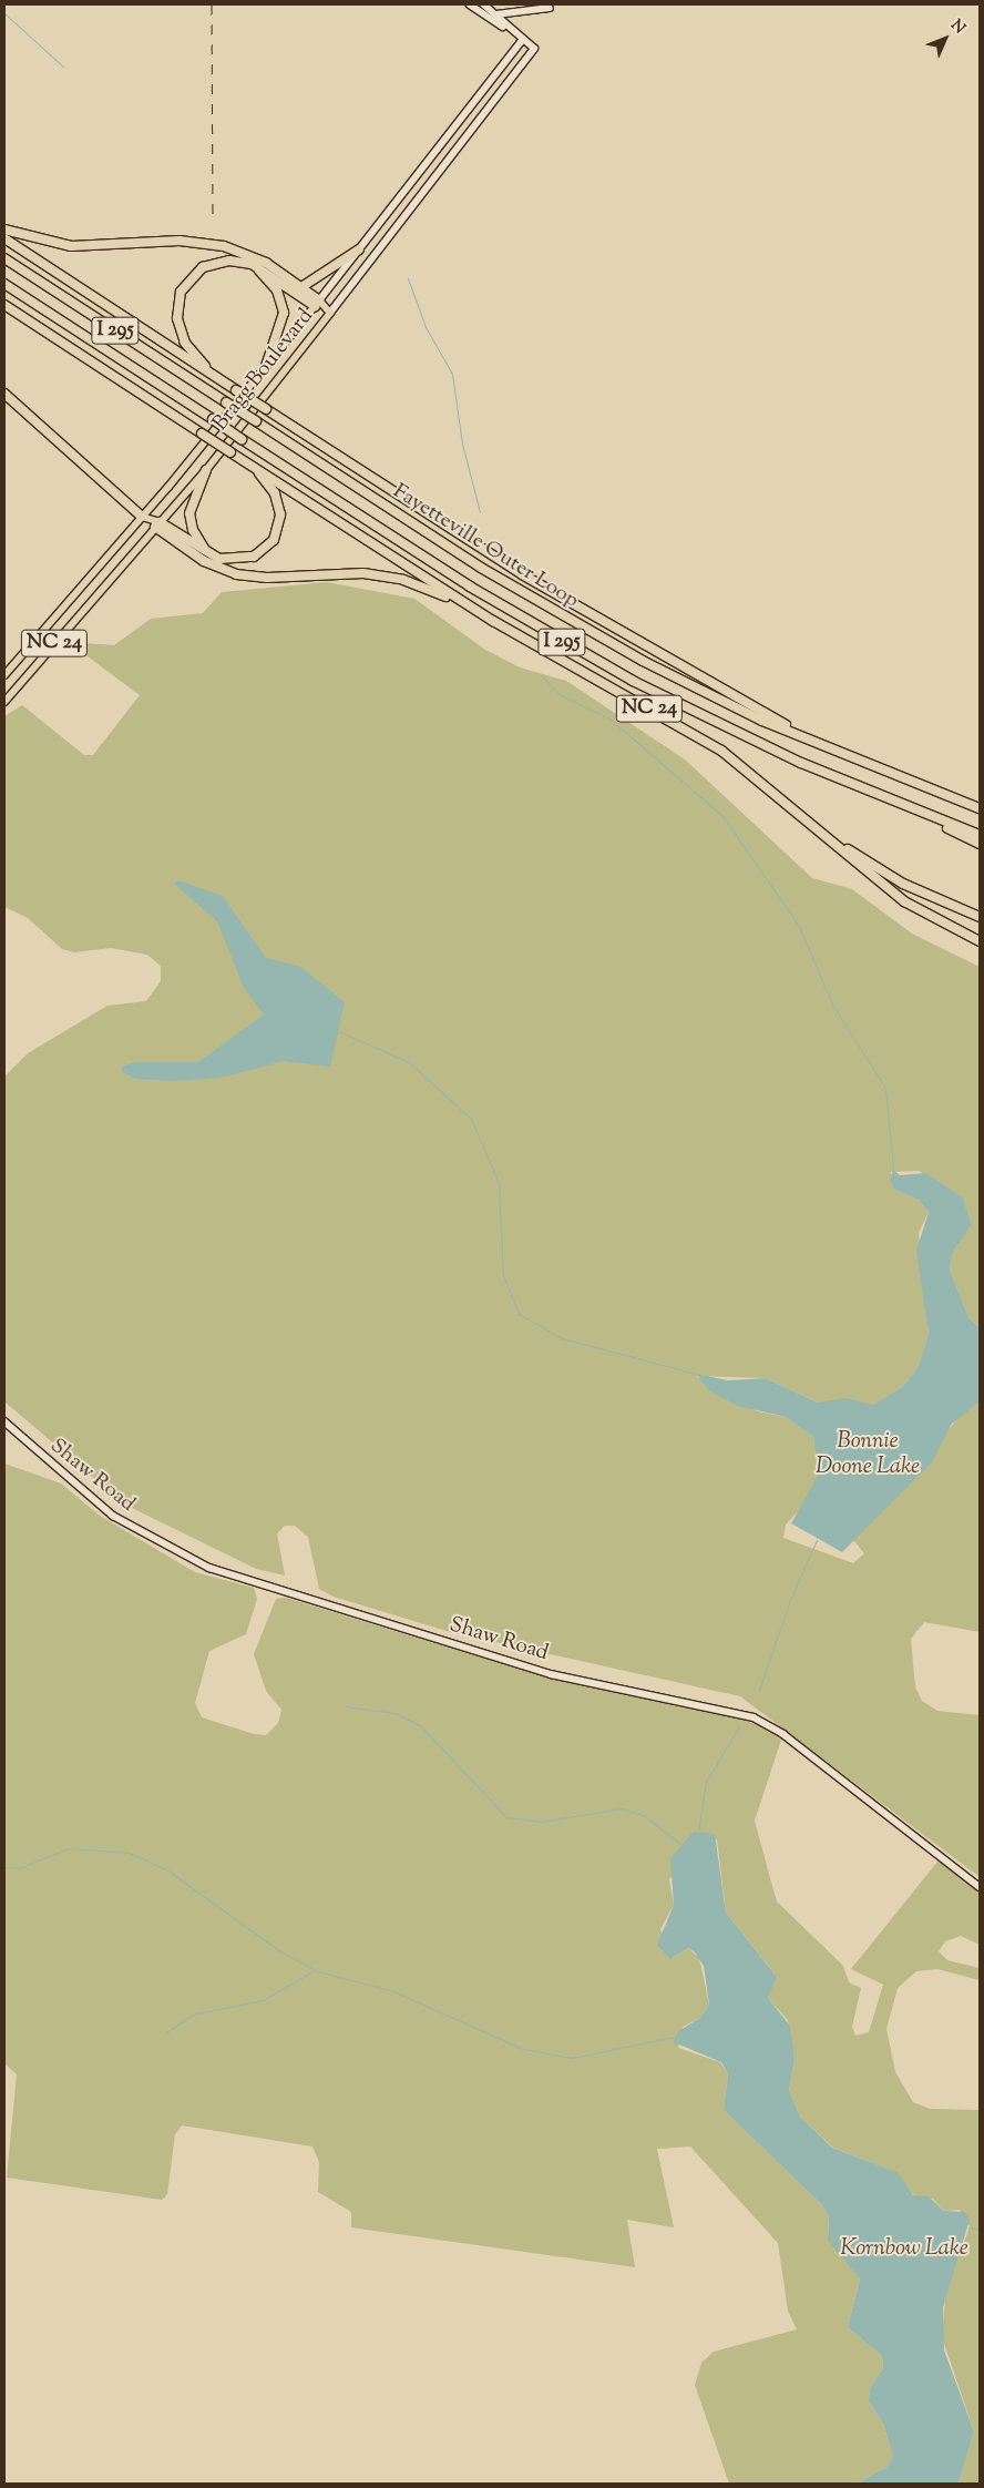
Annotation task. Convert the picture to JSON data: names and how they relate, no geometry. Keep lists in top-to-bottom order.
{
  "streets": {
    "highway": ["I 295", "Fayetteville Outer Loop", "NC 24"],
    "main road": ["Bragg Boulevard", "Shaw Road"]
  },
  "crossings": [
    ["Bragg Boulevard", "NC 24"],
    ["Fayetteville Outer Loop", "NC 24"]
  ],
  "water": ["Bonnie Doone Lake", "Kornbow Lake"],
  "north": "top right"
}
